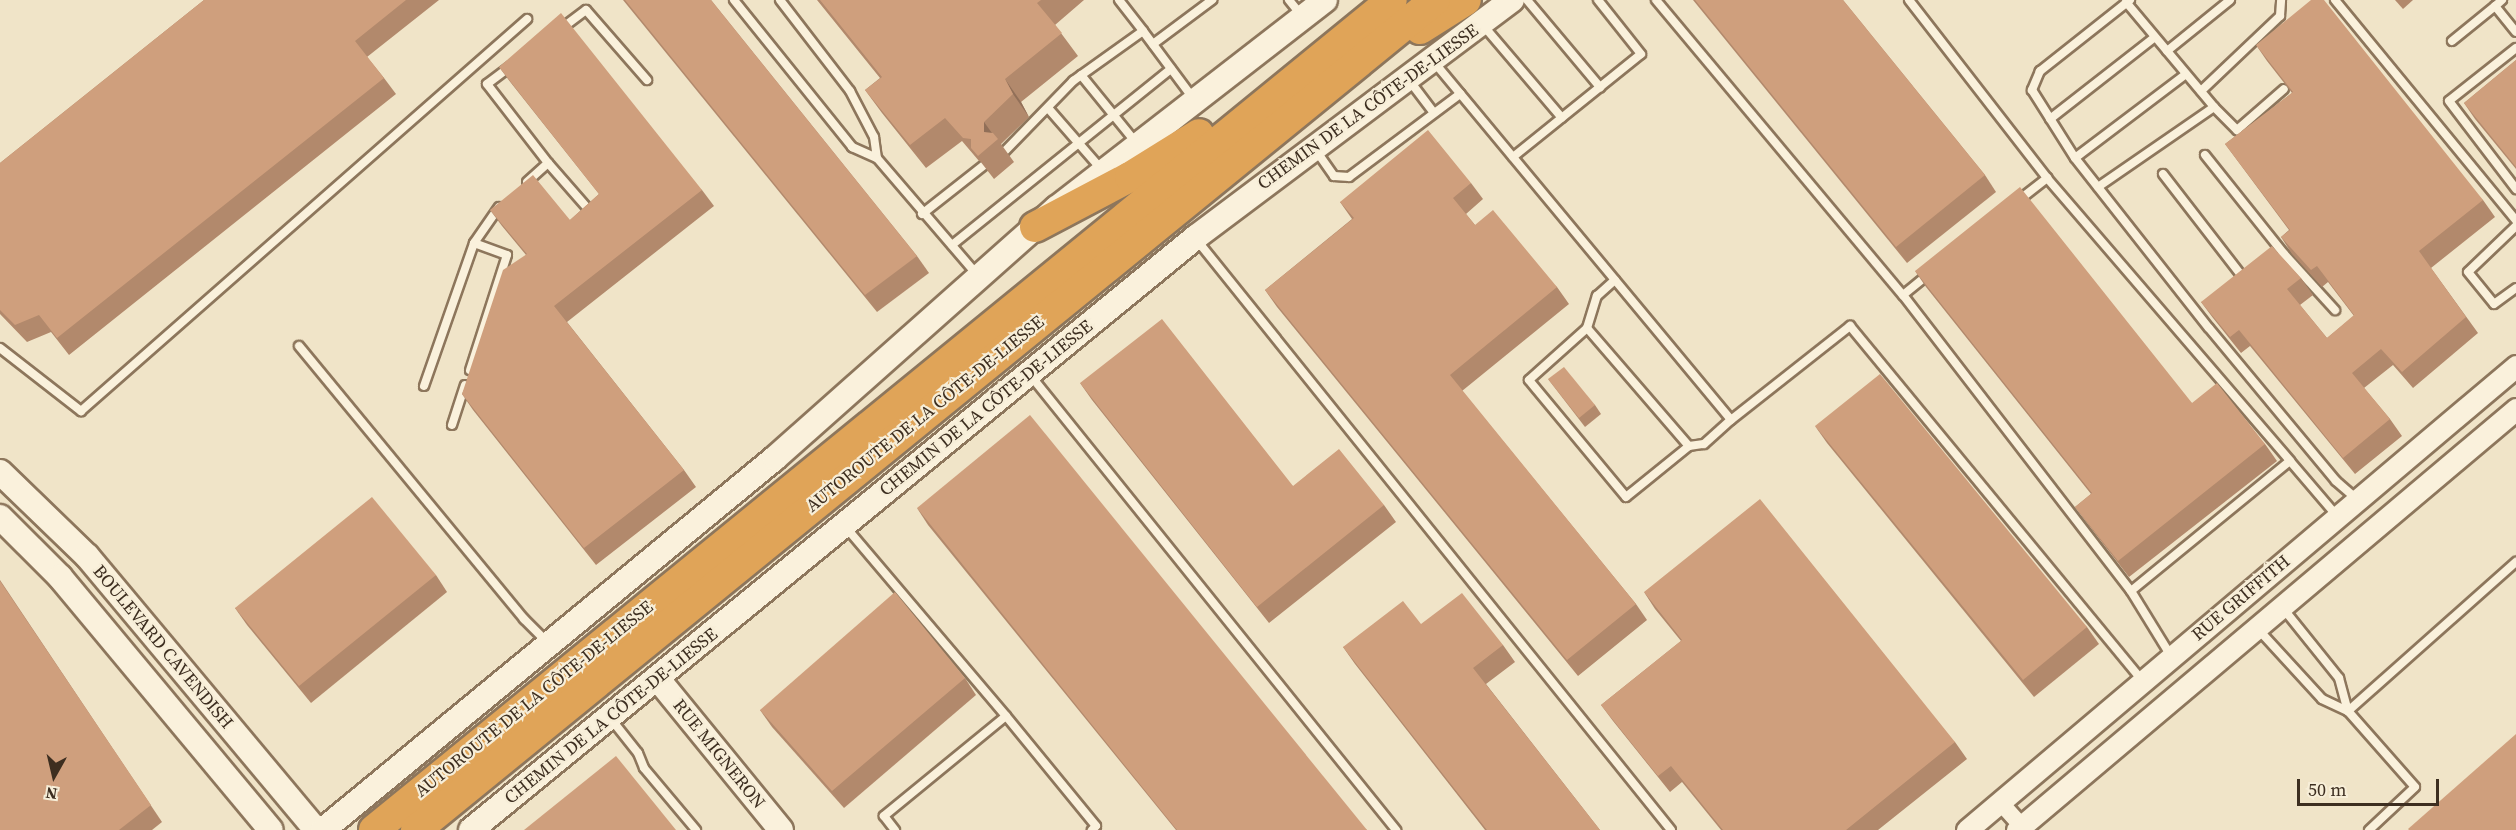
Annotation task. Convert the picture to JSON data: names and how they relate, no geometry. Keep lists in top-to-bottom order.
{
  "streets": {
    "highway": ["AUTOROUTE DE LA CÔTE-DE-LIESSE"],
    "main road": ["CHEMIN DE LA CÔTE-DE-LIESSE", "BOULEVARD CAVENDISH", "RUE MIGNERON"],
    "street": ["RUE GRIFFITH"]
  },
  "crossings": [
    ["CHEMIN DE LA CÔTE-DE-LIESSE", "RUE MIGNERON"]
  ],
  "scale_bar": "50 m",
  "north": "bottom"
}
